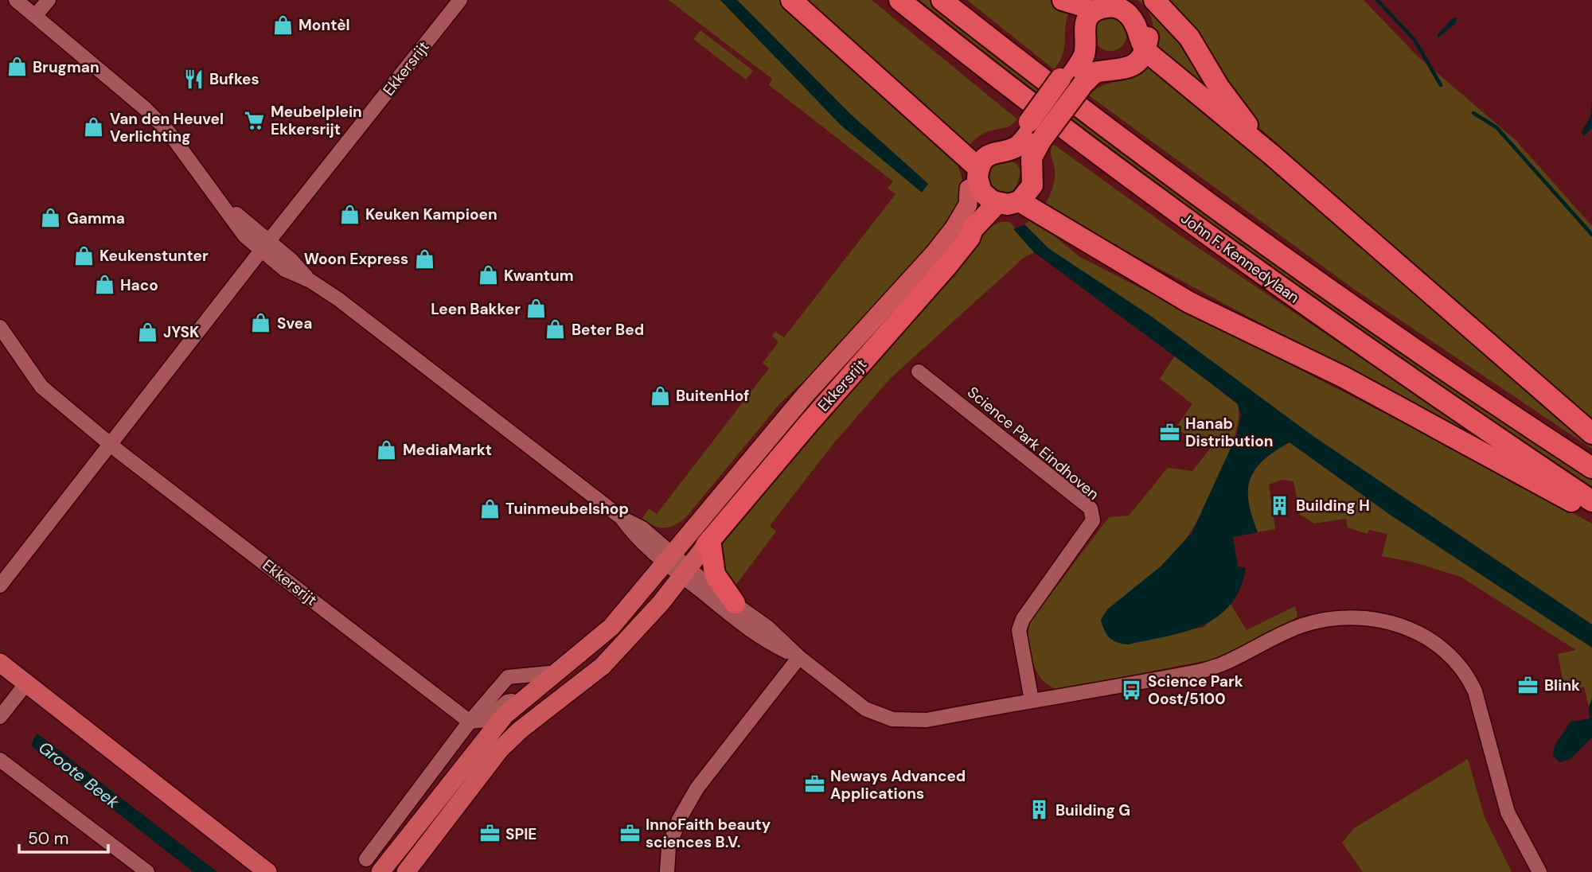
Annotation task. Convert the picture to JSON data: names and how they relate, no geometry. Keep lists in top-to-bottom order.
{
  "streets": {
    "highway": ["Ekkersrijt", "John F. Kennedylaan"],
    "street": ["Science Park Eindhoven"]
  },
  "water": ["Groote Beek"],
  "places": {
    "shop": [
      "Montèl",
      "Brugman",
      "Van den Heuvel Verlichting",
      "Keuken Kampioen",
      "Gamma",
      "Keukenstunter",
      "Woon Express",
      "Kwantum",
      "Haco",
      "Leen Bakker",
      "Svea",
      "Beter Bed",
      "JYSK",
      "BuitenHof",
      "MediaMarkt",
      "Tuinmeubelshop"
    ],
    "restaurant": ["Bufkes"],
    "supermarket": ["Meubelplein Ekkersrijt"],
    "office": [
      "Hanab Distribution",
      "Blink",
      "Neways Advanced Applications",
      "InnoFaith beauty sciences B.V.",
      "SPIE"
    ],
    "building": ["Building H", "Building G"],
    "bus stop": ["Science Park Oost/5100"]
  },
  "scale_bar": "50 m"
}
